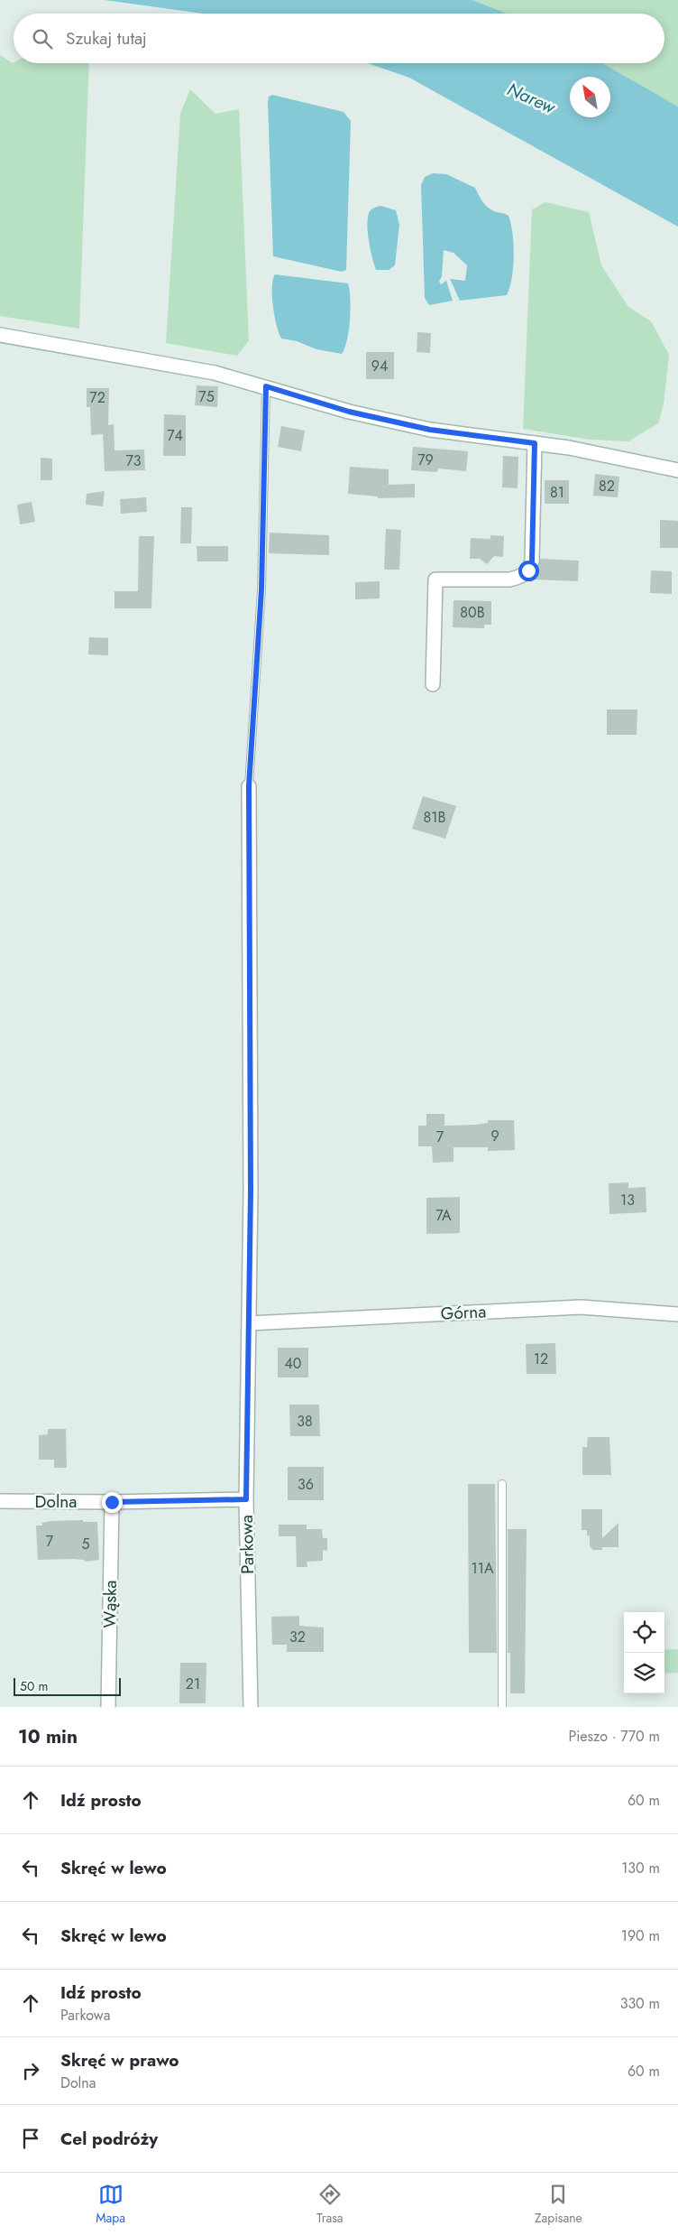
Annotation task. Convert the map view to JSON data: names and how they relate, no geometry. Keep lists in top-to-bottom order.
{
  "streets": {
    "street": [
      "Górna",
      "Dolna",
      "Parkowa",
      "Wąska"
    ]
  },
  "crossings": [
    ["Górna", "Parkowa"],
    ["Dolna", "Parkowa"],
    ["Dolna", "Wąska"]
  ],
  "water": ["Narew"],
  "house_numbers": [
    "94",
    "75",
    "72",
    "74",
    "79",
    "73",
    "82",
    "81",
    "80B",
    "81B",
    "9",
    "7",
    "13",
    "7A",
    "12",
    "40",
    "38",
    "36",
    "7",
    "5",
    "11A",
    "32",
    "21"
  ],
  "scale_bar": "50 m",
  "north": "top left",
  "page": {
    "search": "Szukaj tutaj",
    "scale": "50 m",
    "heading": ["10 min", "Pieszo · 770 m"],
    "list": [
      ["Idź prosto", "60 m"],
      ["Skręć w lewo", "130 m"],
      ["Skręć w lewo", "190 m"],
      ["Idź prosto", "Parkowa", "330 m"],
      ["Skręć w prawo", "Dolna", "60 m"],
      "Cel podróży"
    ],
    "nav": ["Mapa", "Trasa", "Zapisane"]
  }
}
